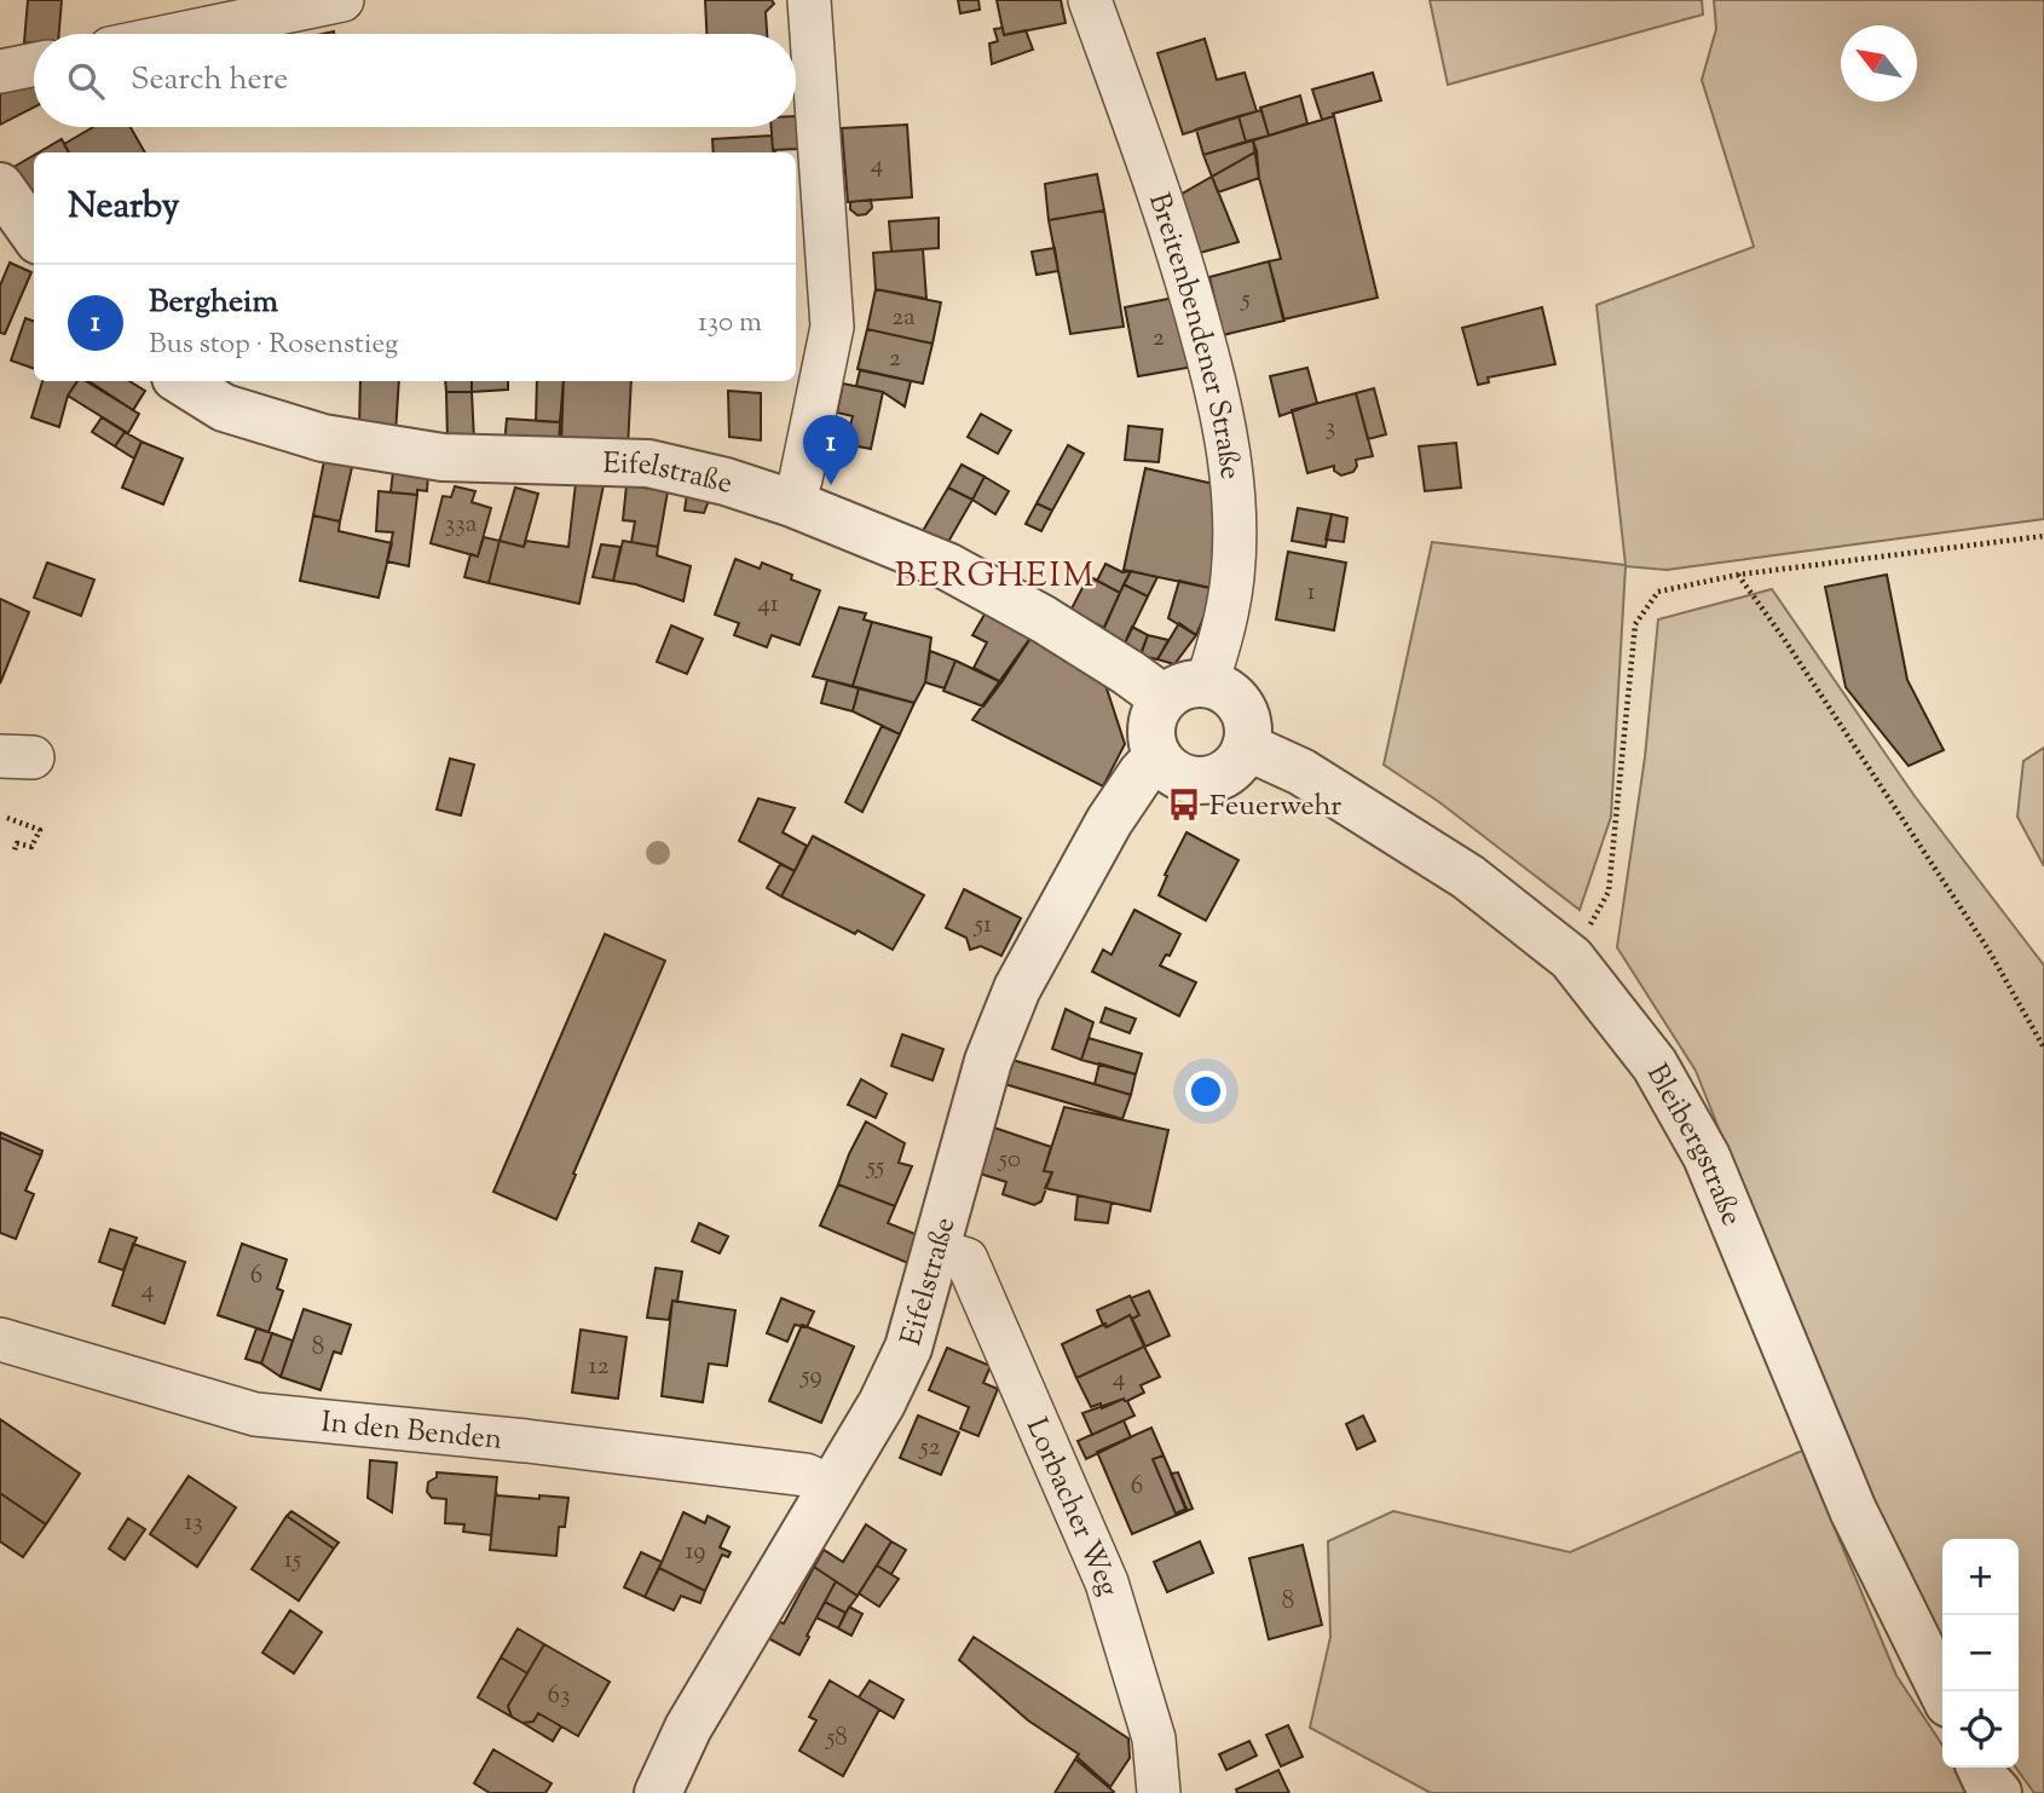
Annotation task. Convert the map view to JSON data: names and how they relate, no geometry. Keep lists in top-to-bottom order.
{
  "streets": {
    "street": [
      "Breitenbendener Straße",
      "Eifelstraße",
      "Bleibergstraße",
      "In den Benden",
      "Lorbacher Weg"
    ]
  },
  "crossings": [
    ["Breitenbendener Straße", "Eifelstraße"],
    ["Breitenbendener Straße", "Bleibergstraße"],
    ["Eifelstraße", "Bleibergstraße"],
    ["Eifelstraße", "In den Benden"],
    ["Eifelstraße", "Lorbacher Weg"]
  ],
  "districts": ["BERGHEIM"],
  "places": {
    "bus stop": ["Feuerwehr"]
  },
  "house_numbers": [
    "4",
    "5",
    "2a",
    "2",
    "2",
    "3",
    "33a",
    "1",
    "41",
    "51",
    "50",
    "55",
    "6",
    "4",
    "8",
    "12",
    "59",
    "4",
    "52",
    "6",
    "13",
    "19",
    "15",
    "8",
    "63",
    "58"
  ],
  "north": "top left",
  "page": {
    "search": "Search here",
    "heading": "Nearby",
    "list": [
      {
        "mark": "1",
        "name": "Bergheim",
        "note": "Bus stop · Rosenstieg",
        "value": "130 m"
      }
    ],
    "pins": "1",
    "map_buttons": ["+", "−"]
  }
}
